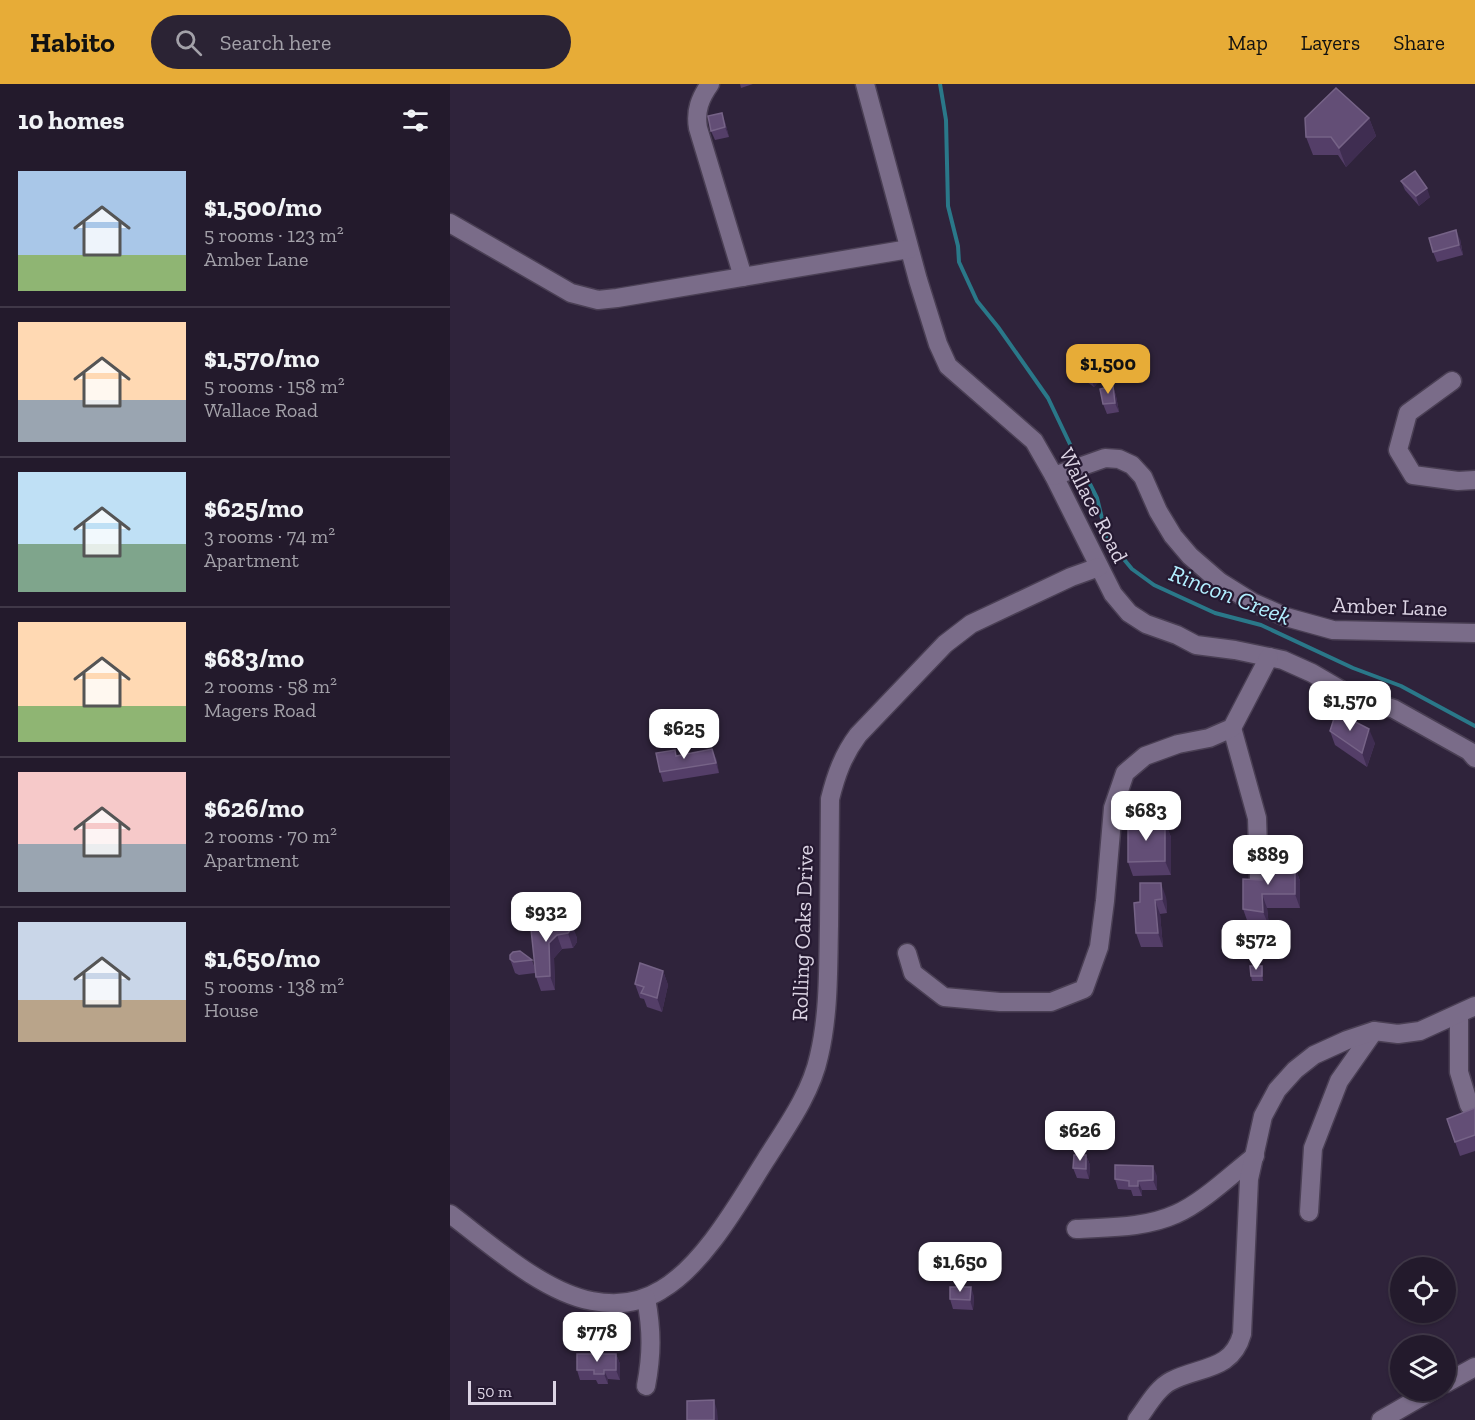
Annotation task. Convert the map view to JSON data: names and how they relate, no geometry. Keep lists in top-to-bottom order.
{
  "streets": {
    "street": ["Wallace Road", "Amber Lane", "Rolling Oaks Drive"]
  },
  "crossings": [
    ["Wallace Road", "Amber Lane"],
    ["Wallace Road", "Rolling Oaks Drive"]
  ],
  "water": ["Rincon Creek"],
  "scale_bar": "50 m",
  "page": {
    "header": "Habito",
    "search": "Search here",
    "nav": ["Map", "Layers", "Share"],
    "heading": "10 homes",
    "list": [
      {
        "name": "$1,500/mo",
        "note": "5 rooms · 123 m² · Amber Lane"
      },
      {
        "name": "$1,570/mo",
        "note": "5 rooms · 158 m² · Wallace Road"
      },
      {
        "name": "$625/mo",
        "note": "3 rooms · 74 m² · Apartment"
      },
      {
        "name": "$683/mo",
        "note": "2 rooms · 58 m² · Magers Road"
      },
      {
        "name": "$626/mo",
        "note": "2 rooms · 70 m² · Apartment"
      },
      {
        "name": "$1,650/mo",
        "note": "5 rooms · 138 m² · House"
      }
    ],
    "price": [
      "$1,500",
      "$1,570",
      "$625",
      "$683",
      "$889",
      "$932",
      "$572",
      "$626",
      "$1,650",
      "$778"
    ],
    "scale": "50 m"
  }
}
